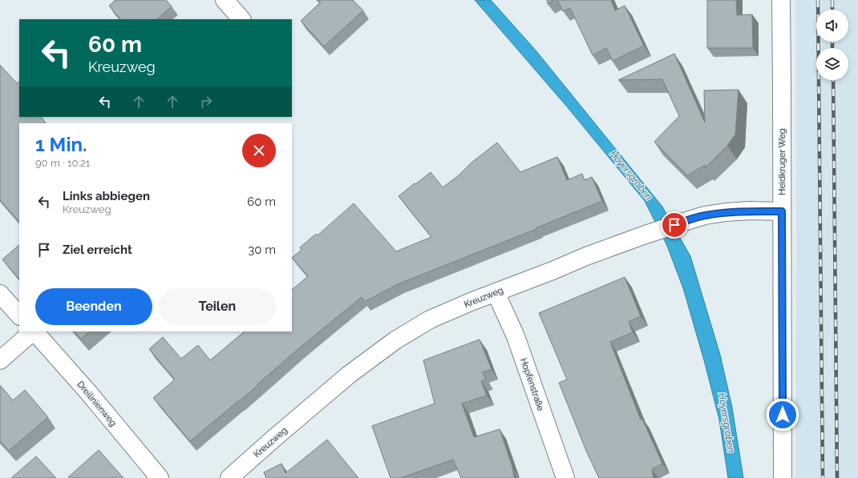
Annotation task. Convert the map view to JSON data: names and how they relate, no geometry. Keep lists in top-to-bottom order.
{
  "streets": {
    "street": [
      "Heidkruger Weg",
      "Kreuzweg",
      "Hopfenstraße",
      "Dreilinienweg"
    ]
  },
  "crossings": [
    ["Heidkruger Weg", "Kreuzweg"],
    ["Kreuzweg", "Hopfenstraße"]
  ],
  "water": ["Hoyersgraben"],
  "page": {
    "turn": ["60 m", "Kreuzweg"],
    "heading": ["1 Min.", "90 m · 10:21"],
    "list": [
      {
        "name": "Links abbiegen",
        "note": "Kreuzweg",
        "value": "60 m"
      },
      {
        "name": "Ziel erreicht",
        "value": "30 m"
      }
    ],
    "buttons": ["Beenden", "Teilen"]
  }
}
